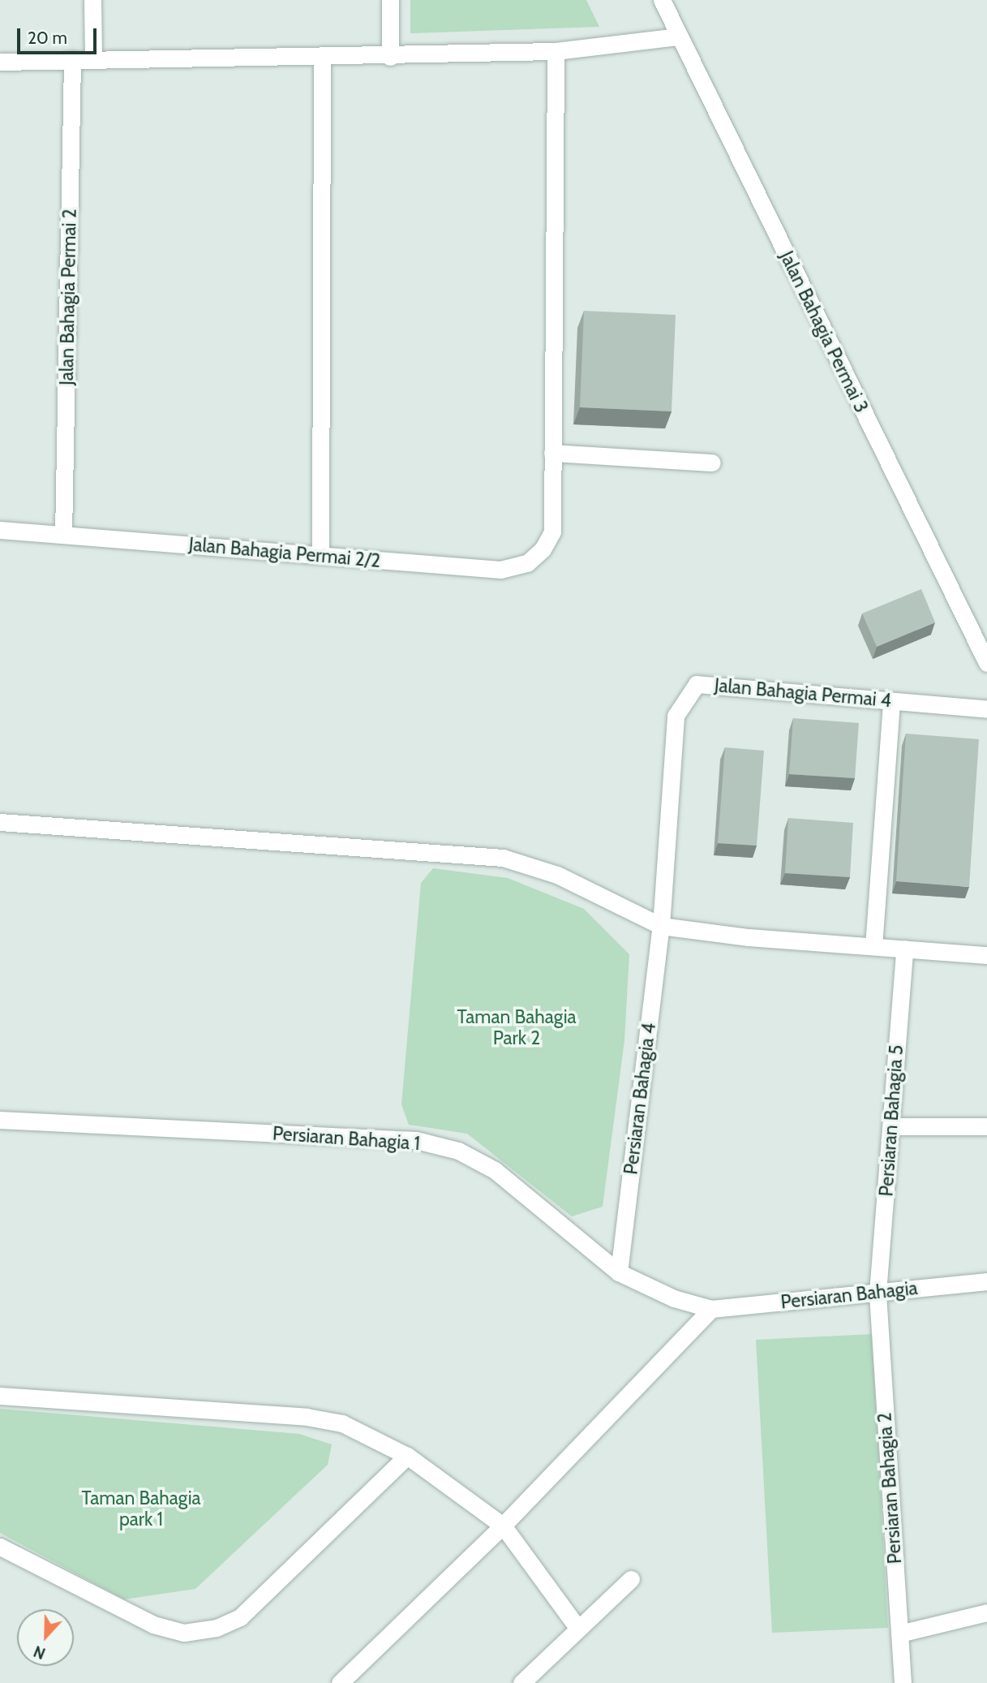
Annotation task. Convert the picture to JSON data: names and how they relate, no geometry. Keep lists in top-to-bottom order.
{
  "streets": {
    "street": [
      "Jalan Bahagia Permai 2",
      "Jalan Bahagia Permai 3",
      "Jalan Bahagia Permai 2/2",
      "Jalan Bahagia Permai 4",
      "Persiaran Bahagia 4",
      "Persiaran Bahagia 5",
      "Persiaran Bahagia 1",
      "Persiaran Bahagia",
      "Persiaran Bahagia 2"
    ]
  },
  "crossings": [
    ["Jalan Bahagia Permai 2", "Jalan Bahagia Permai 2/2"],
    ["Jalan Bahagia Permai 4", "Persiaran Bahagia 4"],
    ["Persiaran Bahagia 4", "Persiaran Bahagia 1"],
    ["Persiaran Bahagia 5", "Persiaran Bahagia"],
    ["Persiaran Bahagia 5", "Persiaran Bahagia 2"],
    ["Persiaran Bahagia 1", "Persiaran Bahagia"],
    ["Persiaran Bahagia", "Persiaran Bahagia 2"]
  ],
  "parks": ["Taman Bahagia Park 2", "Taman Bahagia park 1"],
  "scale_bar": "20 m",
  "north": "bottom"
}
